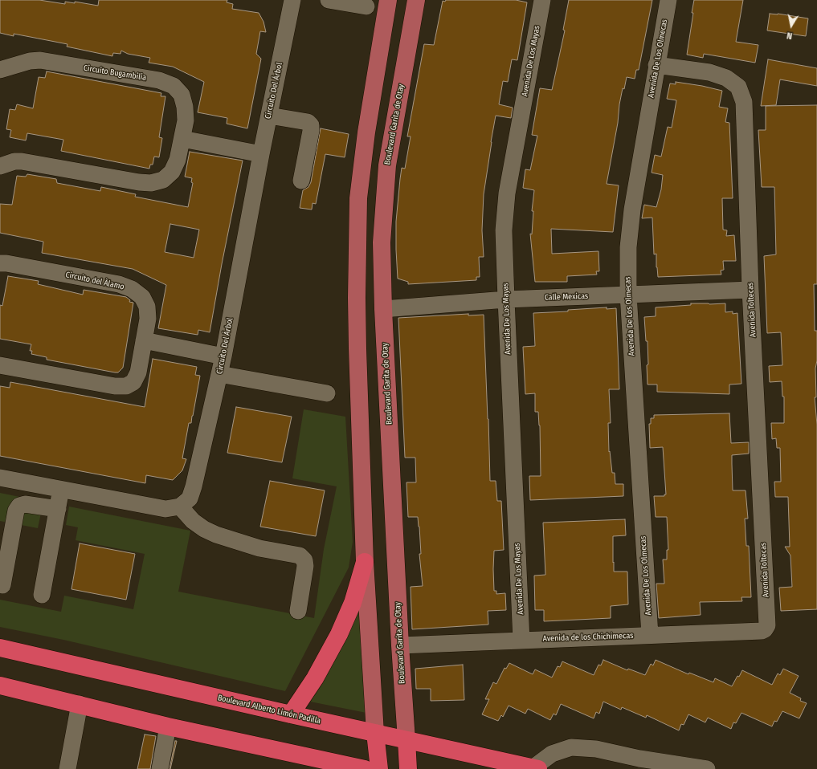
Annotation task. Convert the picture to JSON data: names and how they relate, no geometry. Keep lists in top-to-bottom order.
{
  "streets": {
    "highway": ["Boulevard Garita de Otay", "Boulevard Alberto Limón Padilla"],
    "street": [
      "Avenida De Los Olmecas",
      "Avenida De Los Mayas",
      "Circuito Bugambilia",
      "Circuito Del Árbol",
      "Circuito del Àlamo",
      "Calle Mexicas",
      "Avenida Toltecas",
      "Avenida de los Chichimecas"
    ]
  },
  "crossings": [
    ["Avenida De Los Olmecas", "Calle Mexicas"],
    ["Avenida De Los Olmecas", "Avenida Toltecas"],
    ["Avenida De Los Olmecas", "Avenida de los Chichimecas"],
    ["Avenida De Los Mayas", "Calle Mexicas"],
    ["Avenida De Los Mayas", "Avenida de los Chichimecas"],
    ["Boulevard Garita de Otay", "Calle Mexicas"],
    ["Boulevard Garita de Otay", "Avenida de los Chichimecas"],
    ["Boulevard Garita de Otay", "Boulevard Alberto Limón Padilla"],
    ["Calle Mexicas", "Avenida Toltecas"],
    ["Avenida Toltecas", "Avenida de los Chichimecas"]
  ],
  "north": "bottom"
}
